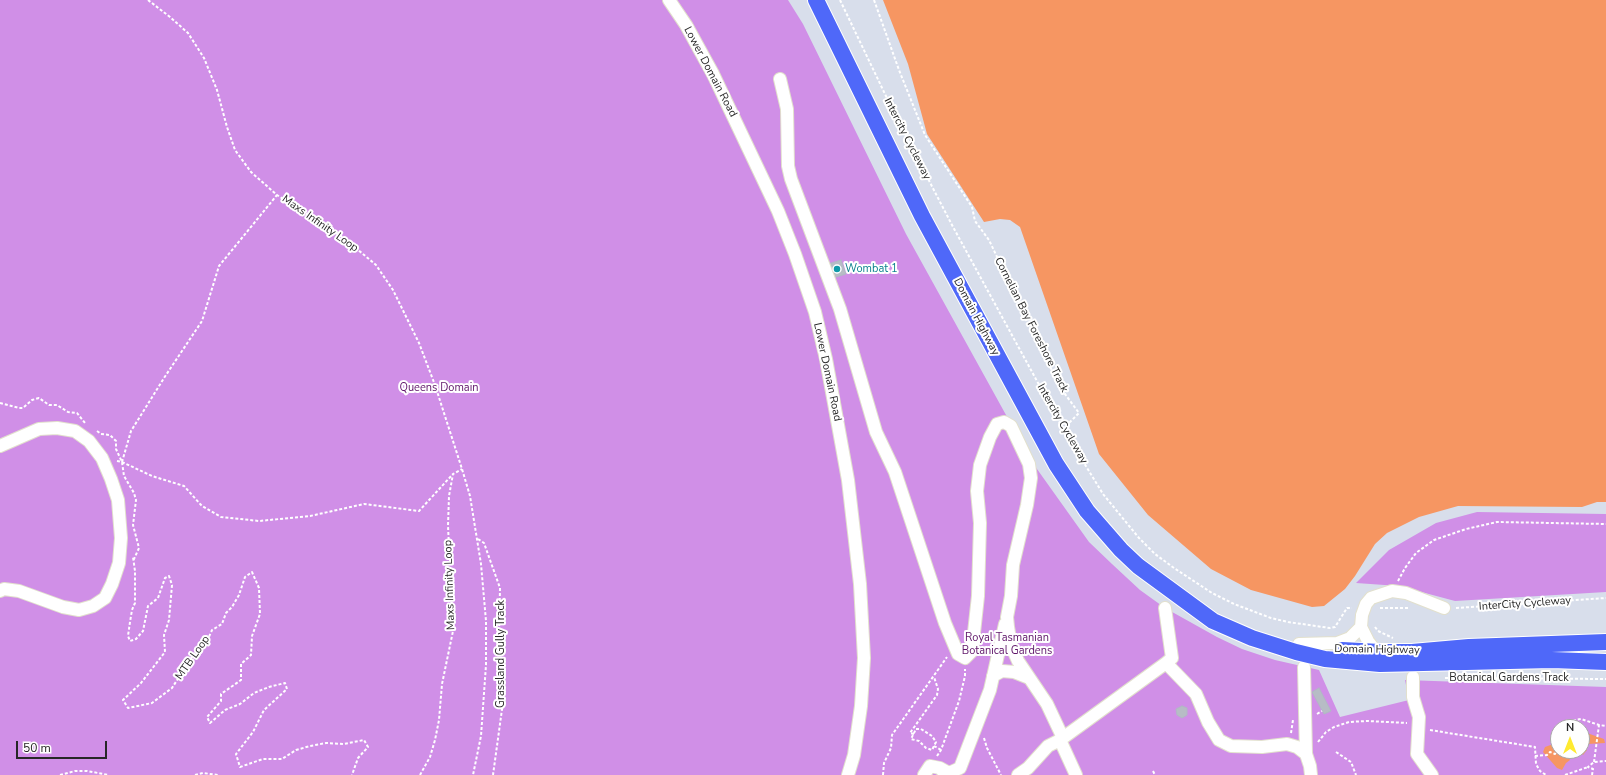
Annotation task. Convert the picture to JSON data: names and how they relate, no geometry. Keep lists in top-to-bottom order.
{
  "streets": {
    "main road": ["Domain Highway"],
    "street": ["Lower Domain Road"],
    "path": [
      "Intercity Cycleway",
      "Maxs Infinity Loop",
      "Cornelian Bay Foreshore Track",
      "InterCity Cycleway",
      "Grassland Gully Track",
      "MTB Loop",
      "Botanical Gardens Track"
    ]
  },
  "crossings": [
    ["Intercity Cycleway", "Cornelian Bay Foreshore Track"],
    ["Maxs Infinity Loop", "Grassland Gully Track"]
  ],
  "parks": ["Queens Domain", "Royal Tasmanian Botanical Gardens"],
  "places": ["Wombat 1"],
  "scale_bar": "50 m",
  "north": "top"
}
